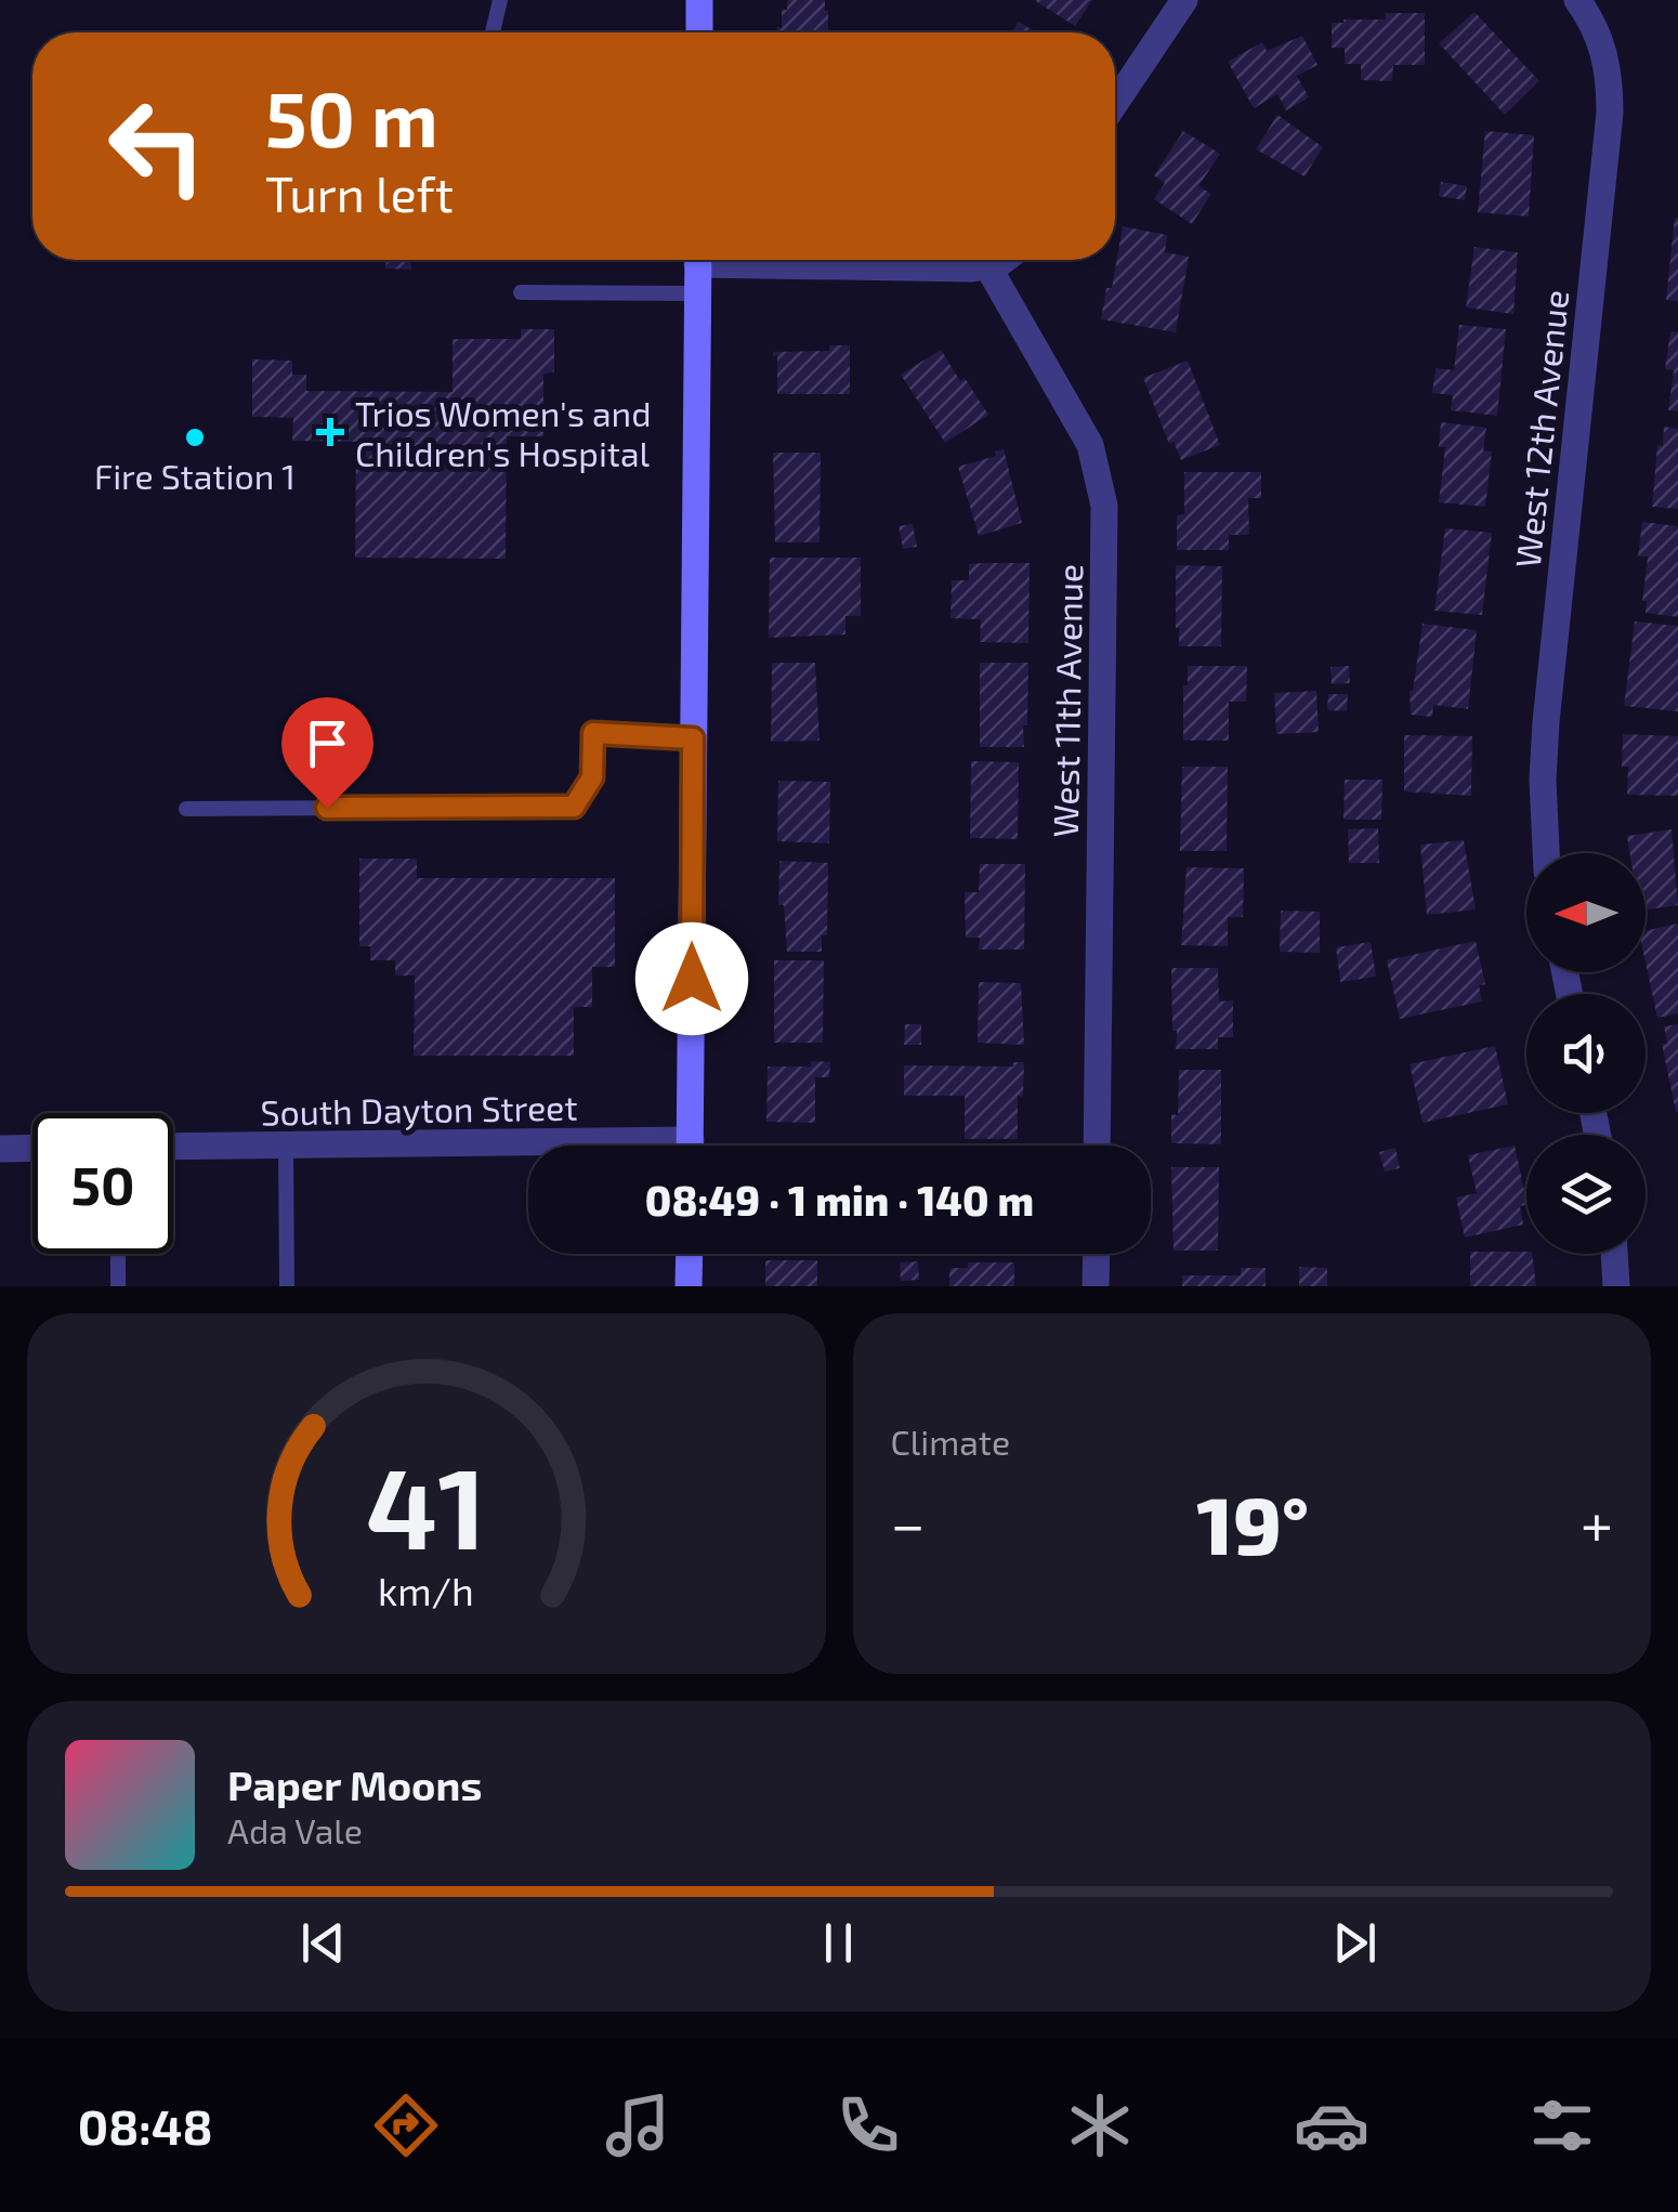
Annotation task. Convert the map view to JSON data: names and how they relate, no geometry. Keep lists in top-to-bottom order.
{
  "streets": {
    "street": ["West 12th Avenue", "West 11th Avenue", "South Dayton Street"]
  },
  "places": {
    "health": ["Trios Women's and Children's Hospital"],
    "other": ["Fire Station 1"]
  },
  "north": "left",
  "page": {
    "turn": ["50 m", "Turn left"],
    "limit": "50",
    "trip": "08:49 · 1 min · 140 m",
    "tile": "Climate",
    "heat": ["−", "19°", "+"],
    "song": ["Paper Moons", "Ada Vale"],
    "tabs": "08:48",
    "gauge": ["41", "km/h"]
  }
}
